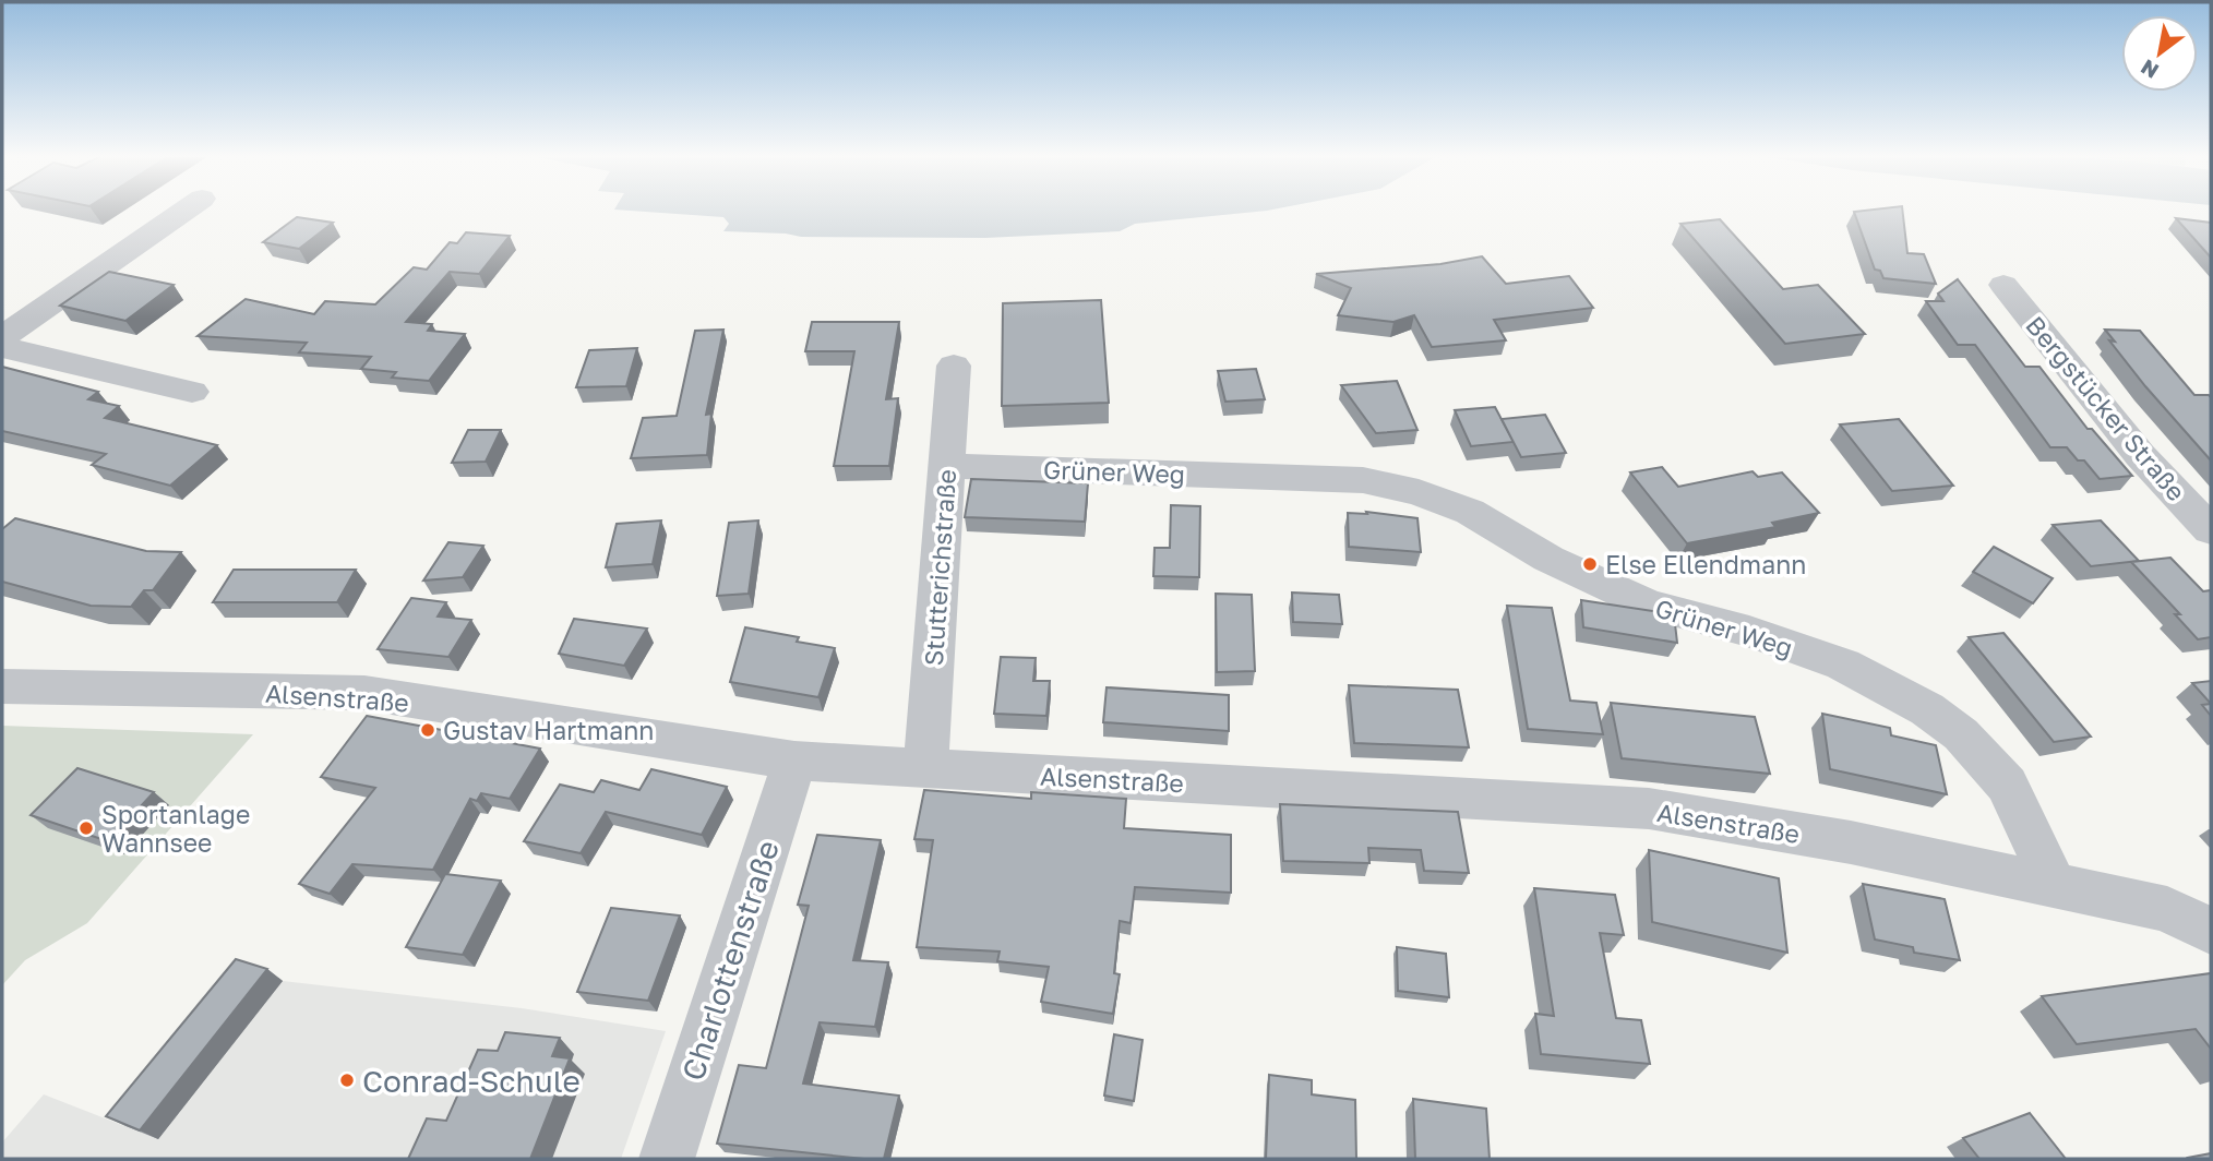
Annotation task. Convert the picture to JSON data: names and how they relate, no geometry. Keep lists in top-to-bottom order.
{
  "streets": {
    "street": [
      "Bergstücker Straße",
      "Grüner Weg",
      "Stutterichstraße",
      "Alsenstraße",
      "Charlottenstraße"
    ]
  },
  "crossings": [
    ["Grüner Weg", "Stutterichstraße"],
    ["Grüner Weg", "Alsenstraße"],
    ["Stutterichstraße", "Alsenstraße"],
    ["Alsenstraße", "Charlottenstraße"]
  ],
  "places": [
    "Else Ellendmann",
    "Gustav Hartmann",
    "Sportanlage Wannsee",
    "Conrad-Schule"
  ],
  "north": "bottom left"
}
